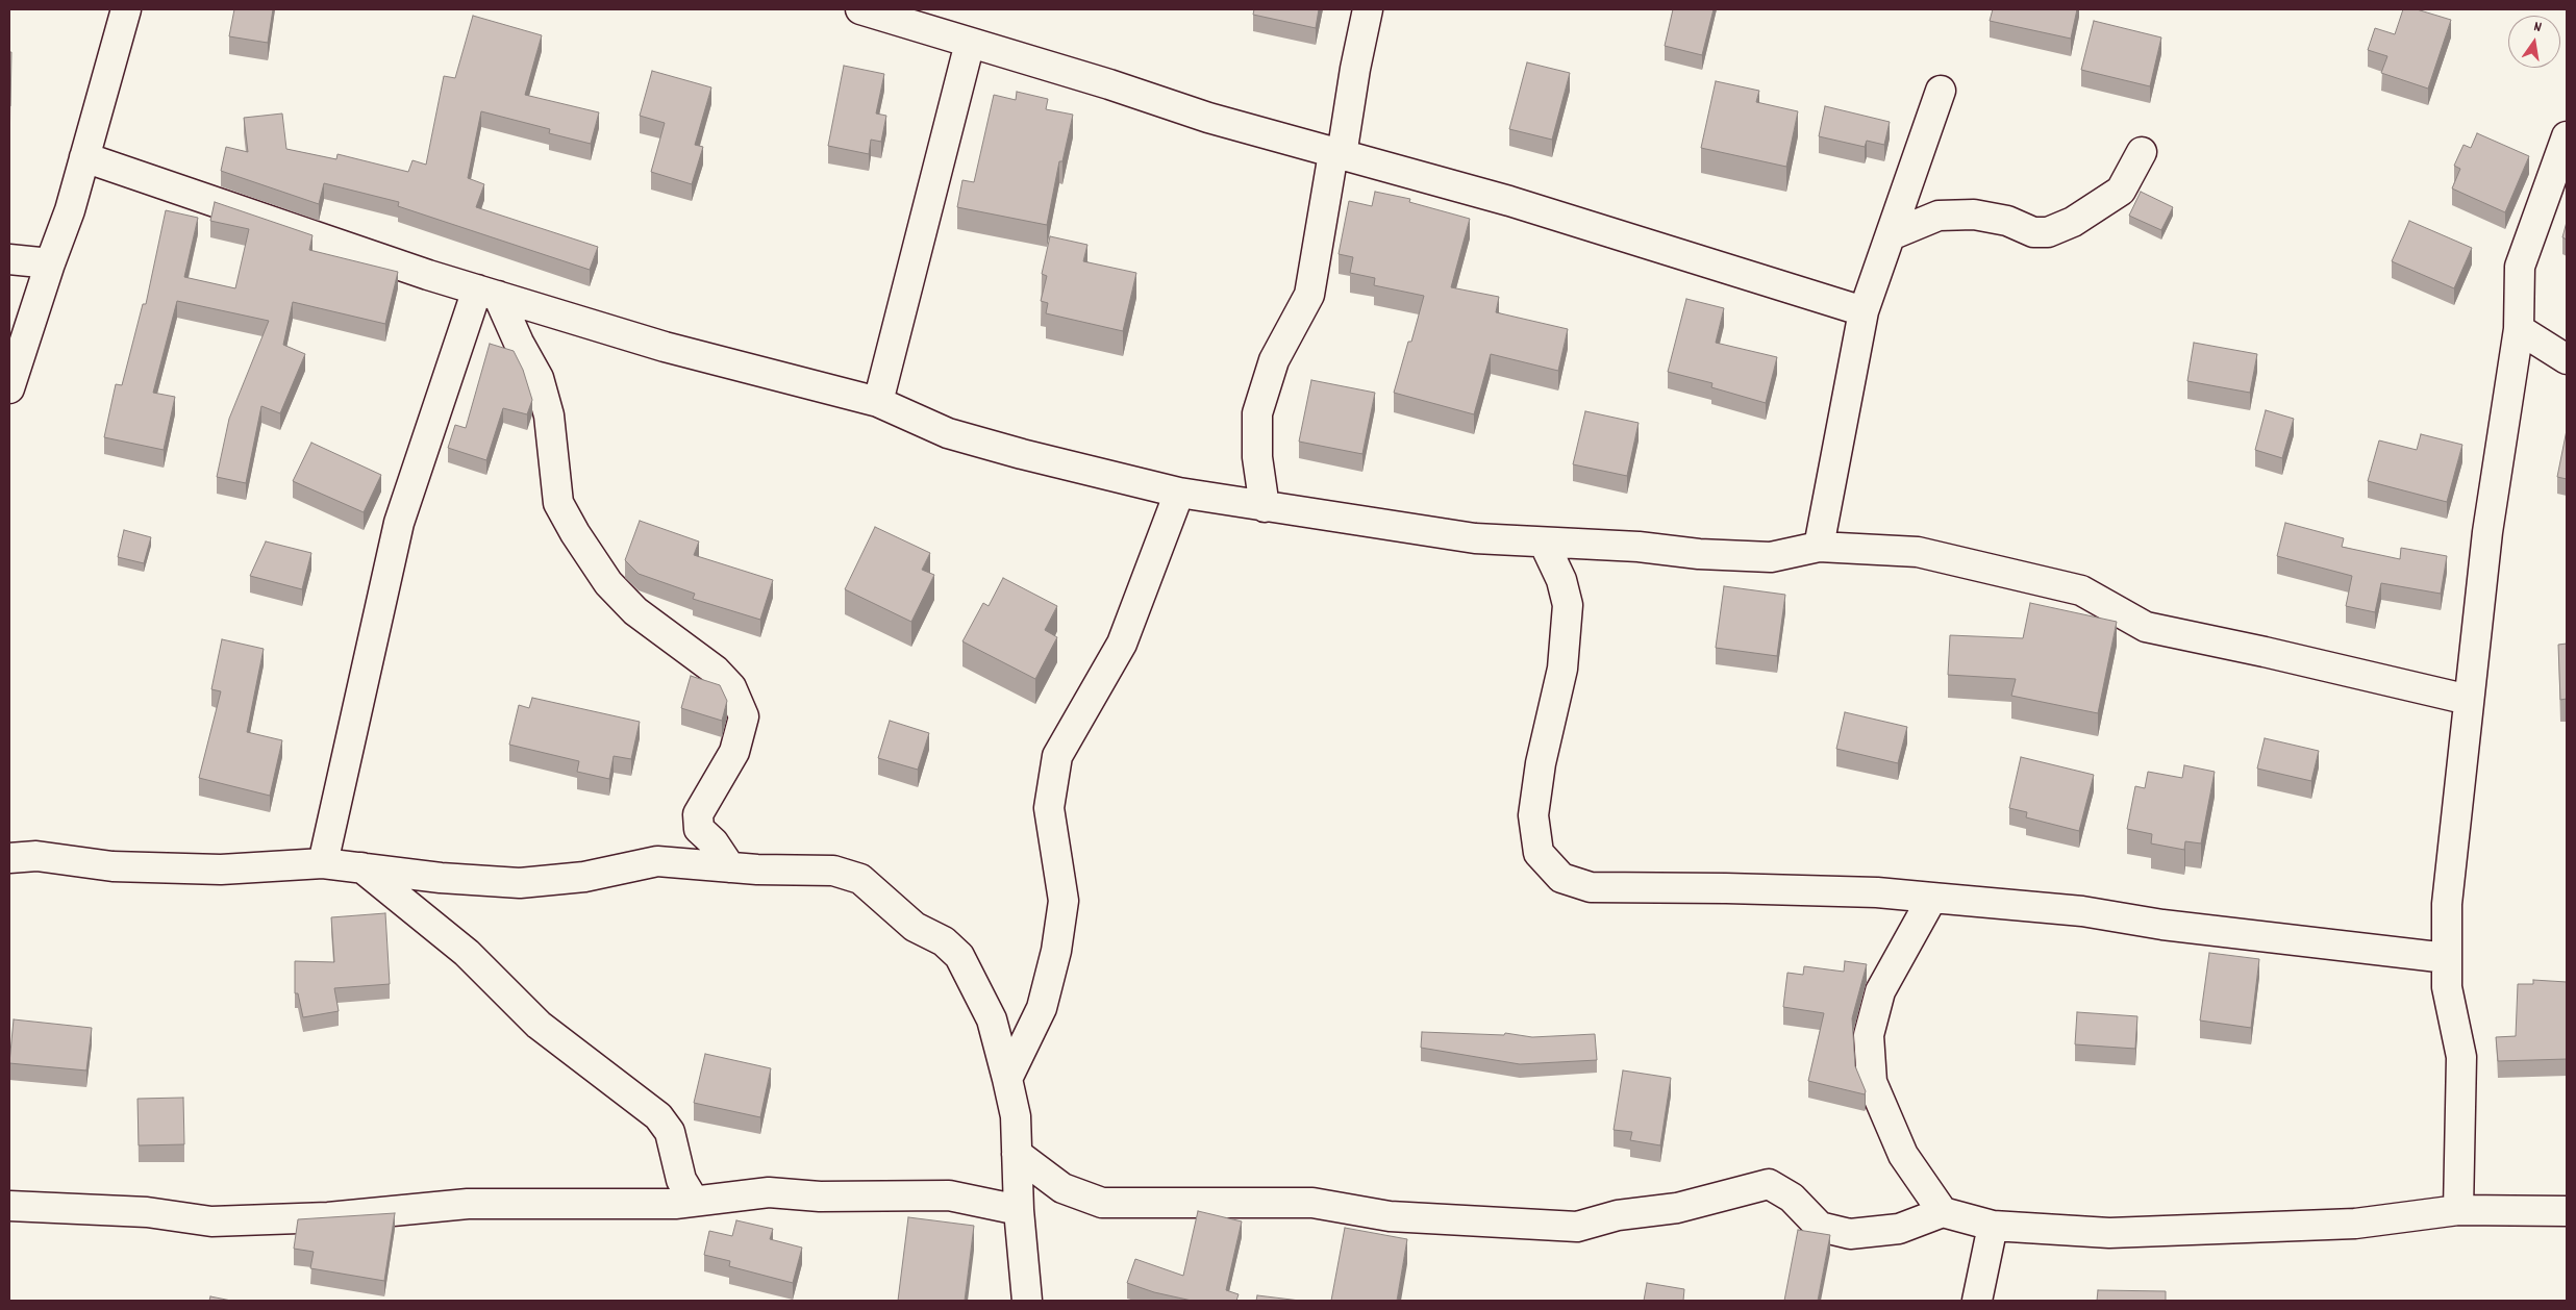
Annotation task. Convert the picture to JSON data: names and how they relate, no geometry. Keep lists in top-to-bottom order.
{
  "north": "top"
}
